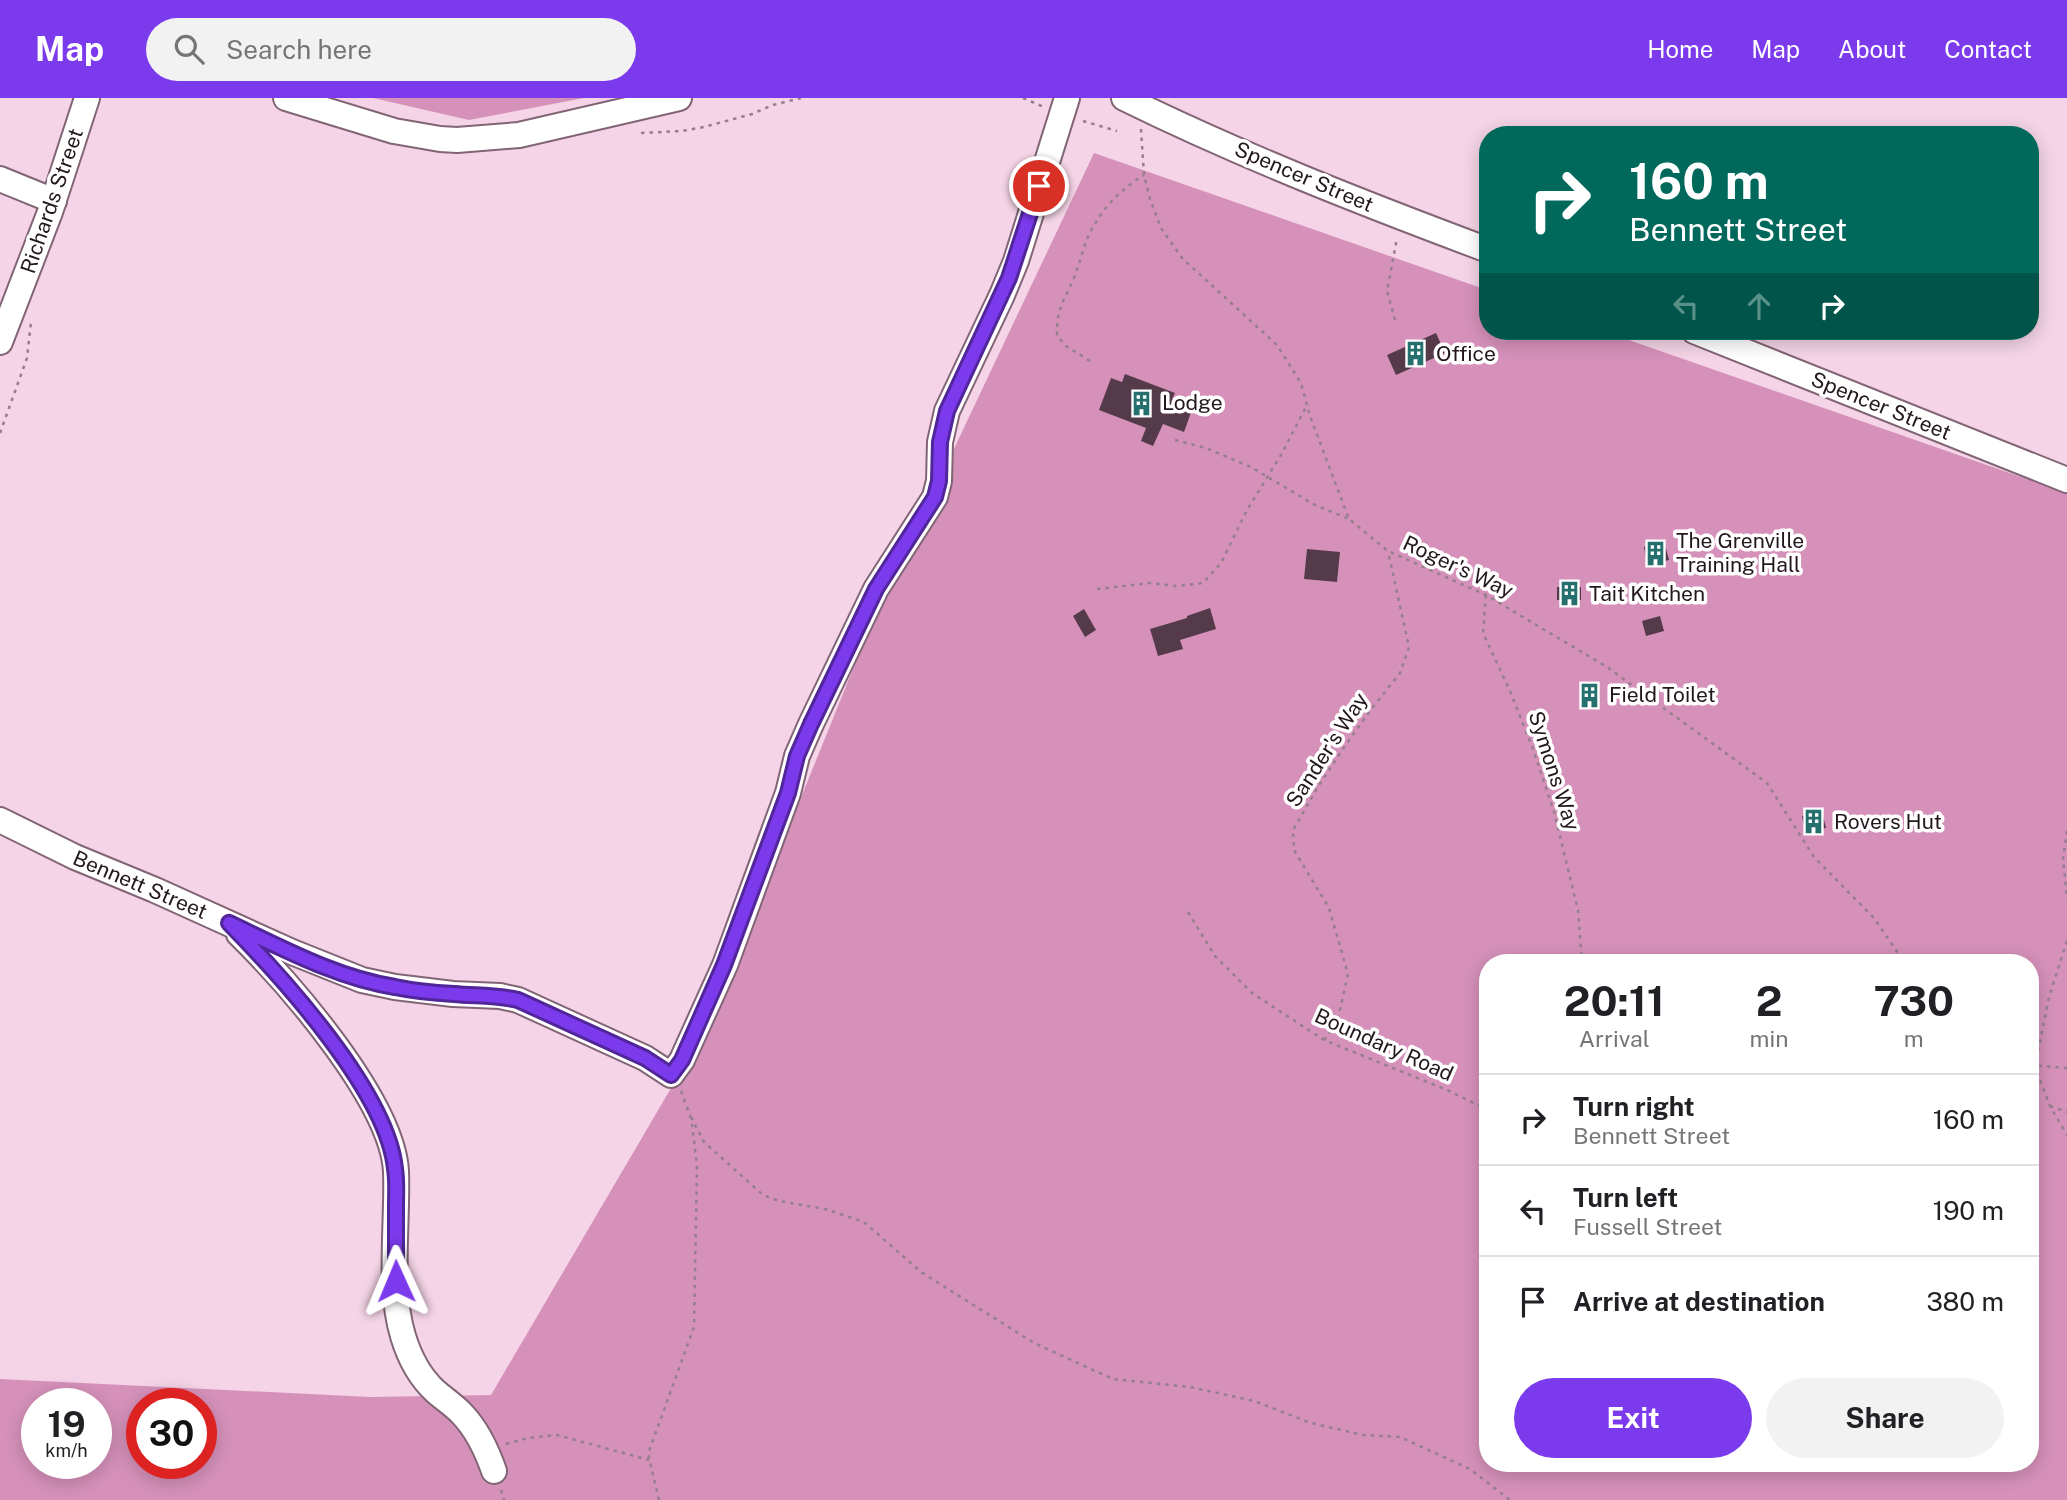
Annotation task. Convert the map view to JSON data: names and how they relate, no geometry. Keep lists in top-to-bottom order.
{
  "streets": {
    "street": ["Spencer Street", "Richards Street", "Bennett Street"],
    "path": [
      "Roger's Way",
      "Sander's Way",
      "Symons Way",
      "Boundary Road"
    ]
  },
  "crossings": [
    ["Roger's Way", "Sander's Way"],
    ["Roger's Way", "Symons Way"],
    ["Sander's Way", "Boundary Road"]
  ],
  "places": {
    "building": [
      "Office",
      "Lodge",
      "The Grenville Training Hall",
      "Tait Kitchen",
      "Field Toilet",
      "Rovers Hut"
    ]
  },
  "page": {
    "header": "Map",
    "search": "Search here",
    "nav": [
      "Home",
      "Map",
      "About",
      "Contact"
    ],
    "turn": ["160 m", "Bennett Street"],
    "eta": [
      "20:11",
      "Arrival",
      "2",
      "min",
      "730",
      "m"
    ],
    "list": [
      {
        "name": "Turn right",
        "note": "Bennett Street",
        "value": "160 m"
      },
      {
        "name": "Turn left",
        "note": "Fussell Street",
        "value": "190 m"
      },
      {
        "name": "Arrive at destination",
        "value": "380 m"
      }
    ],
    "buttons": ["Exit", "Share"],
    "speed": "19 km/h",
    "limit": "30"
  }
}
